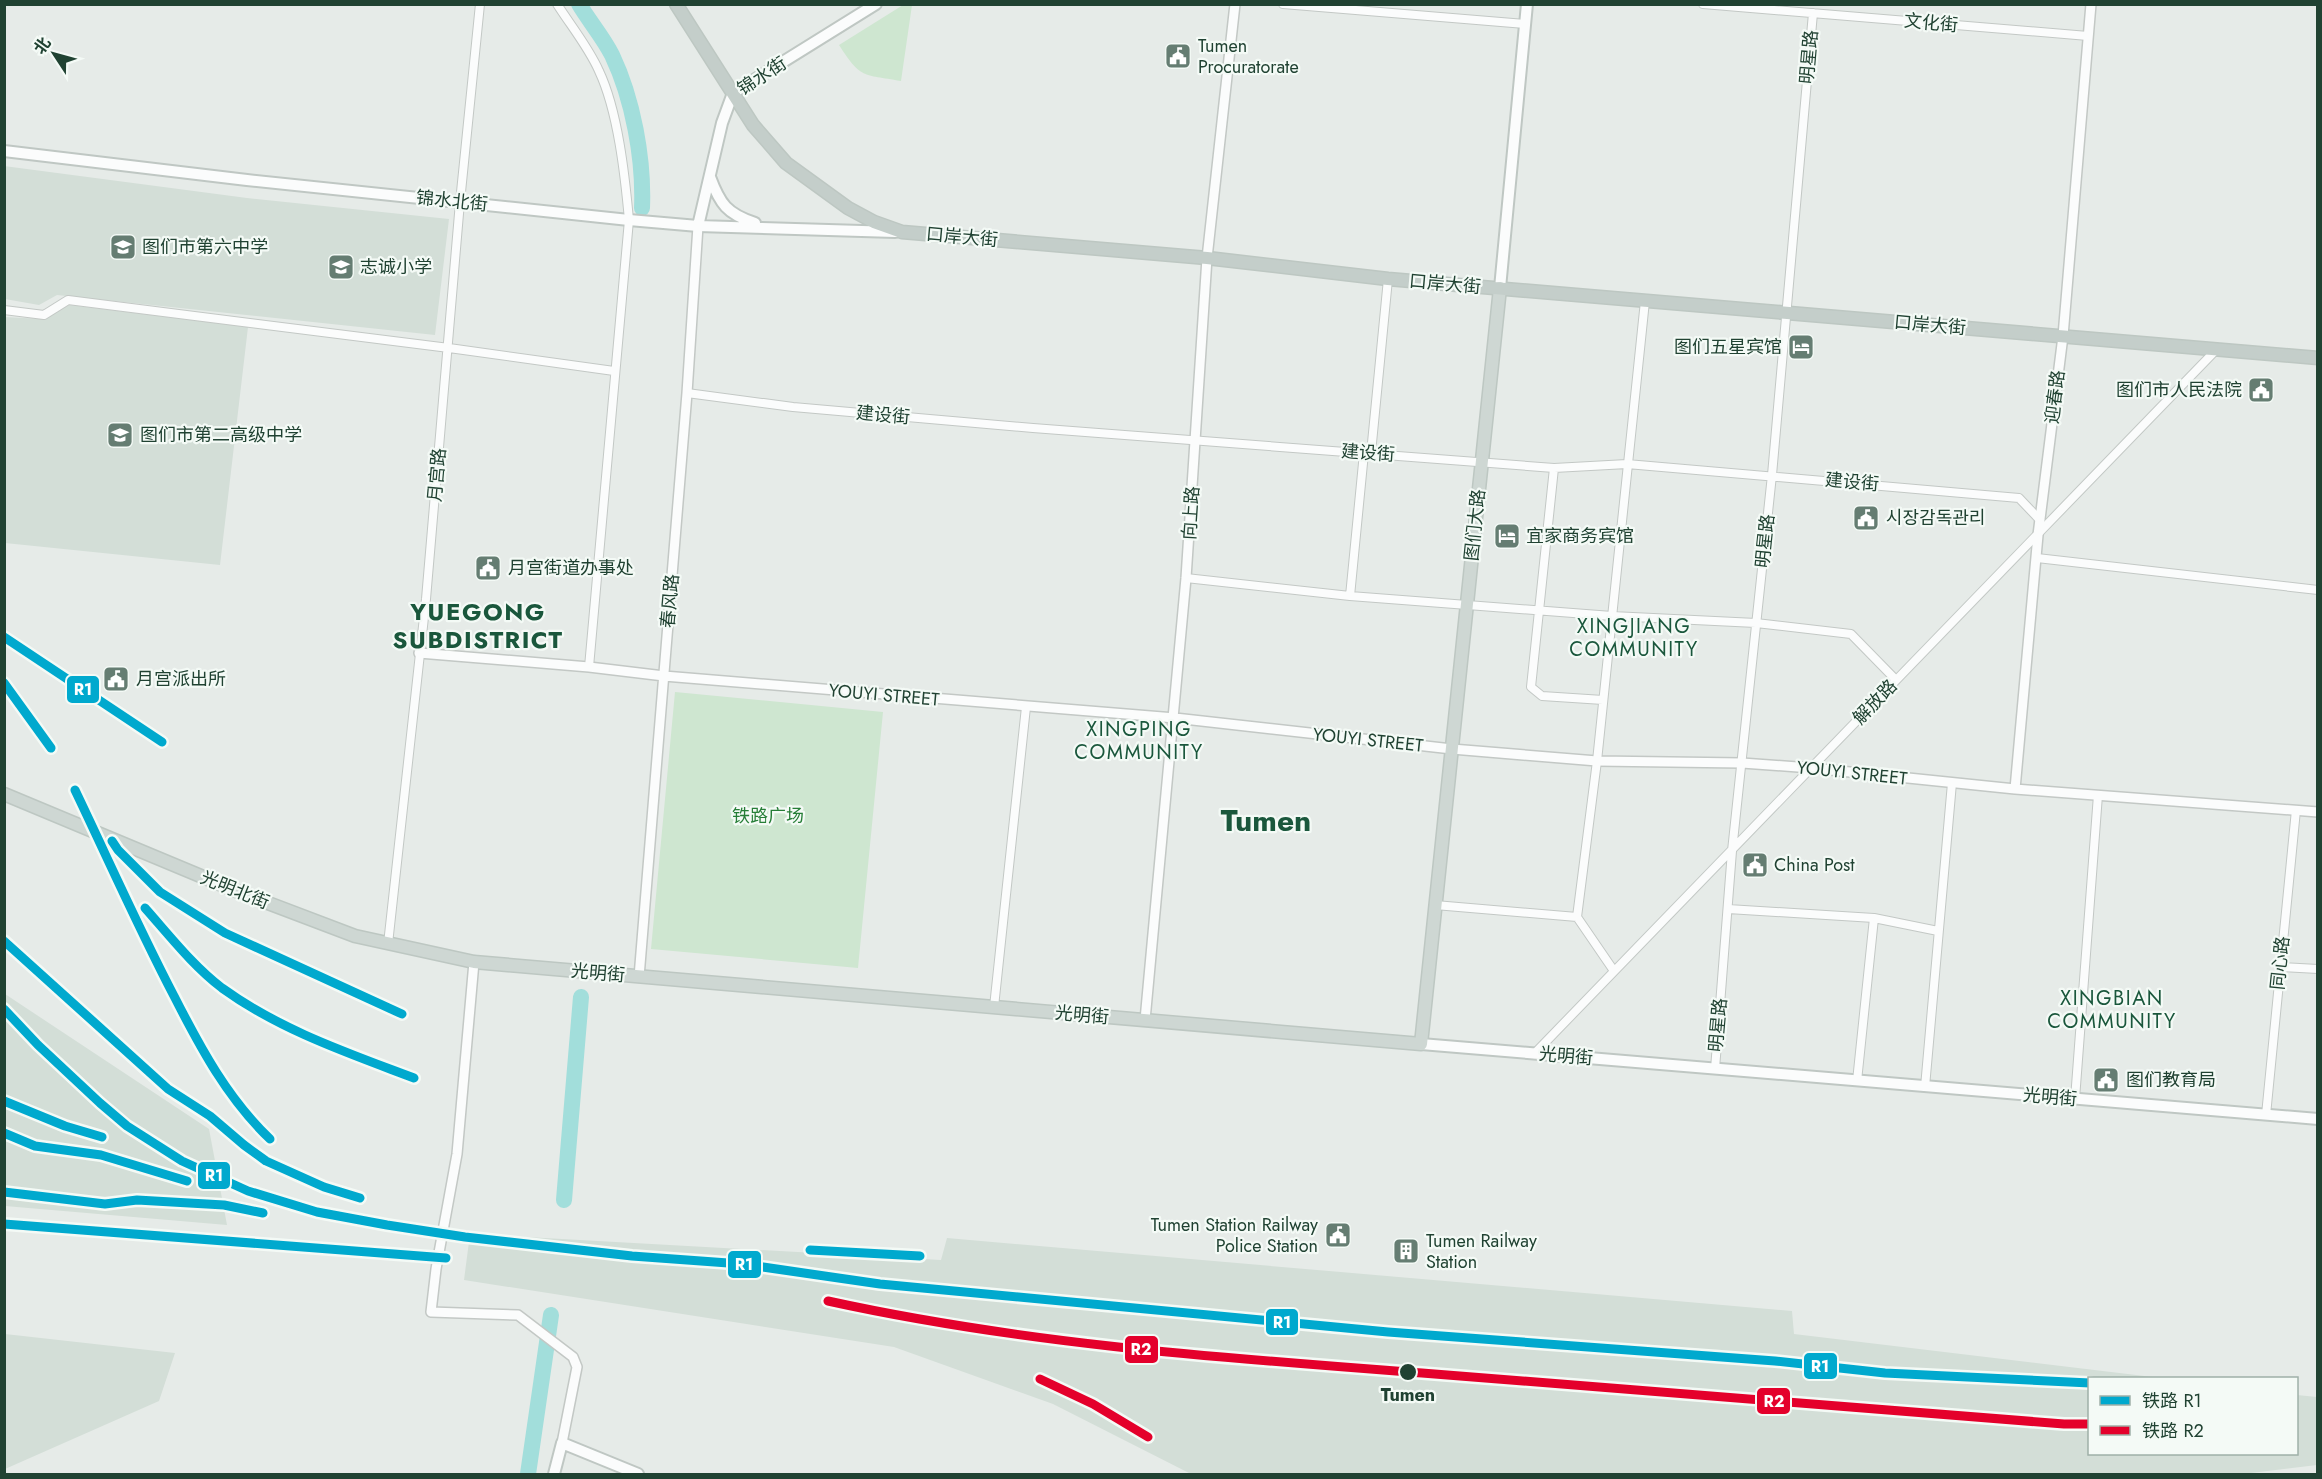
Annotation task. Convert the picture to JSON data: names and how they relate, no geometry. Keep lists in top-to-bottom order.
{
  "streets": {
    "highway": ["口岸大街"],
    "main road": [
      "锦水街",
      "锦水北街",
      "图们大路",
      "光明北街",
      "光明街"
    ],
    "street": [
      "文化街",
      "明星路",
      "迎春路",
      "建设街",
      "月宫路",
      "向上路",
      "春风路",
      "YOUYI STREET",
      "解放路",
      "同心路"
    ]
  },
  "crossings": [
    ["文化街", "明星路"],
    ["文化街", "迎春路"],
    ["明星路", "口岸大街"],
    ["明星路", "建设街"],
    ["明星路", "YOUYI STREET"],
    ["明星路", "解放路"],
    ["明星路", "光明街"],
    ["锦水街", "锦水北街"],
    ["锦水街", "口岸大街"],
    ["锦水街", "春风路"],
    ["锦水北街", "口岸大街"],
    ["锦水北街", "月宫路"],
    ["锦水北街", "春风路"],
    ["口岸大街", "迎春路"],
    ["口岸大街", "向上路"],
    ["口岸大街", "图们大路"],
    ["口岸大街", "解放路"],
    ["迎春路", "建设街"],
    ["迎春路", "YOUYI STREET"],
    ["迎春路", "解放路"],
    ["建设街", "向上路"],
    ["建设街", "图们大路"],
    ["建设街", "春风路"],
    ["月宫路", "YOUYI STREET"],
    ["月宫路", "光明北街"],
    ["向上路", "YOUYI STREET"],
    ["向上路", "光明街"],
    ["图们大路", "YOUYI STREET"],
    ["图们大路", "光明街"],
    ["春风路", "YOUYI STREET"],
    ["春风路", "光明街"],
    ["YOUYI STREET", "解放路"],
    ["YOUYI STREET", "同心路"],
    ["解放路", "光明街"],
    ["光明北街", "光明街"],
    ["同心路", "光明街"]
  ],
  "districts": [
    "YUEGONG SUBDISTRICT",
    "XINGJIANG COMMUNITY",
    "XINGPING COMMUNITY",
    "Tumen",
    "XINGBIAN COMMUNITY"
  ],
  "parks": ["铁路广场"],
  "places": {
    "public building": [
      "Tumen Procuratorate",
      "图们市人民法院",
      "시장감독관리",
      "月宫街道办事处",
      "月宫派出所",
      "China Post",
      "图们教育局",
      "Tumen Station Railway Police Station"
    ],
    "school or university": ["图们市第六中学", "志诚小学", "图们市第二高级中学"],
    "hotel": ["图们五星宾馆", "宜家商务宾馆"],
    "building": ["Tumen Railway Station"],
    "other": ["Tumen"]
  },
  "lines": ["rail line R1", "rail line R2"],
  "legend": ["铁路 R1", "铁路 R2"],
  "north": "top left"
}
